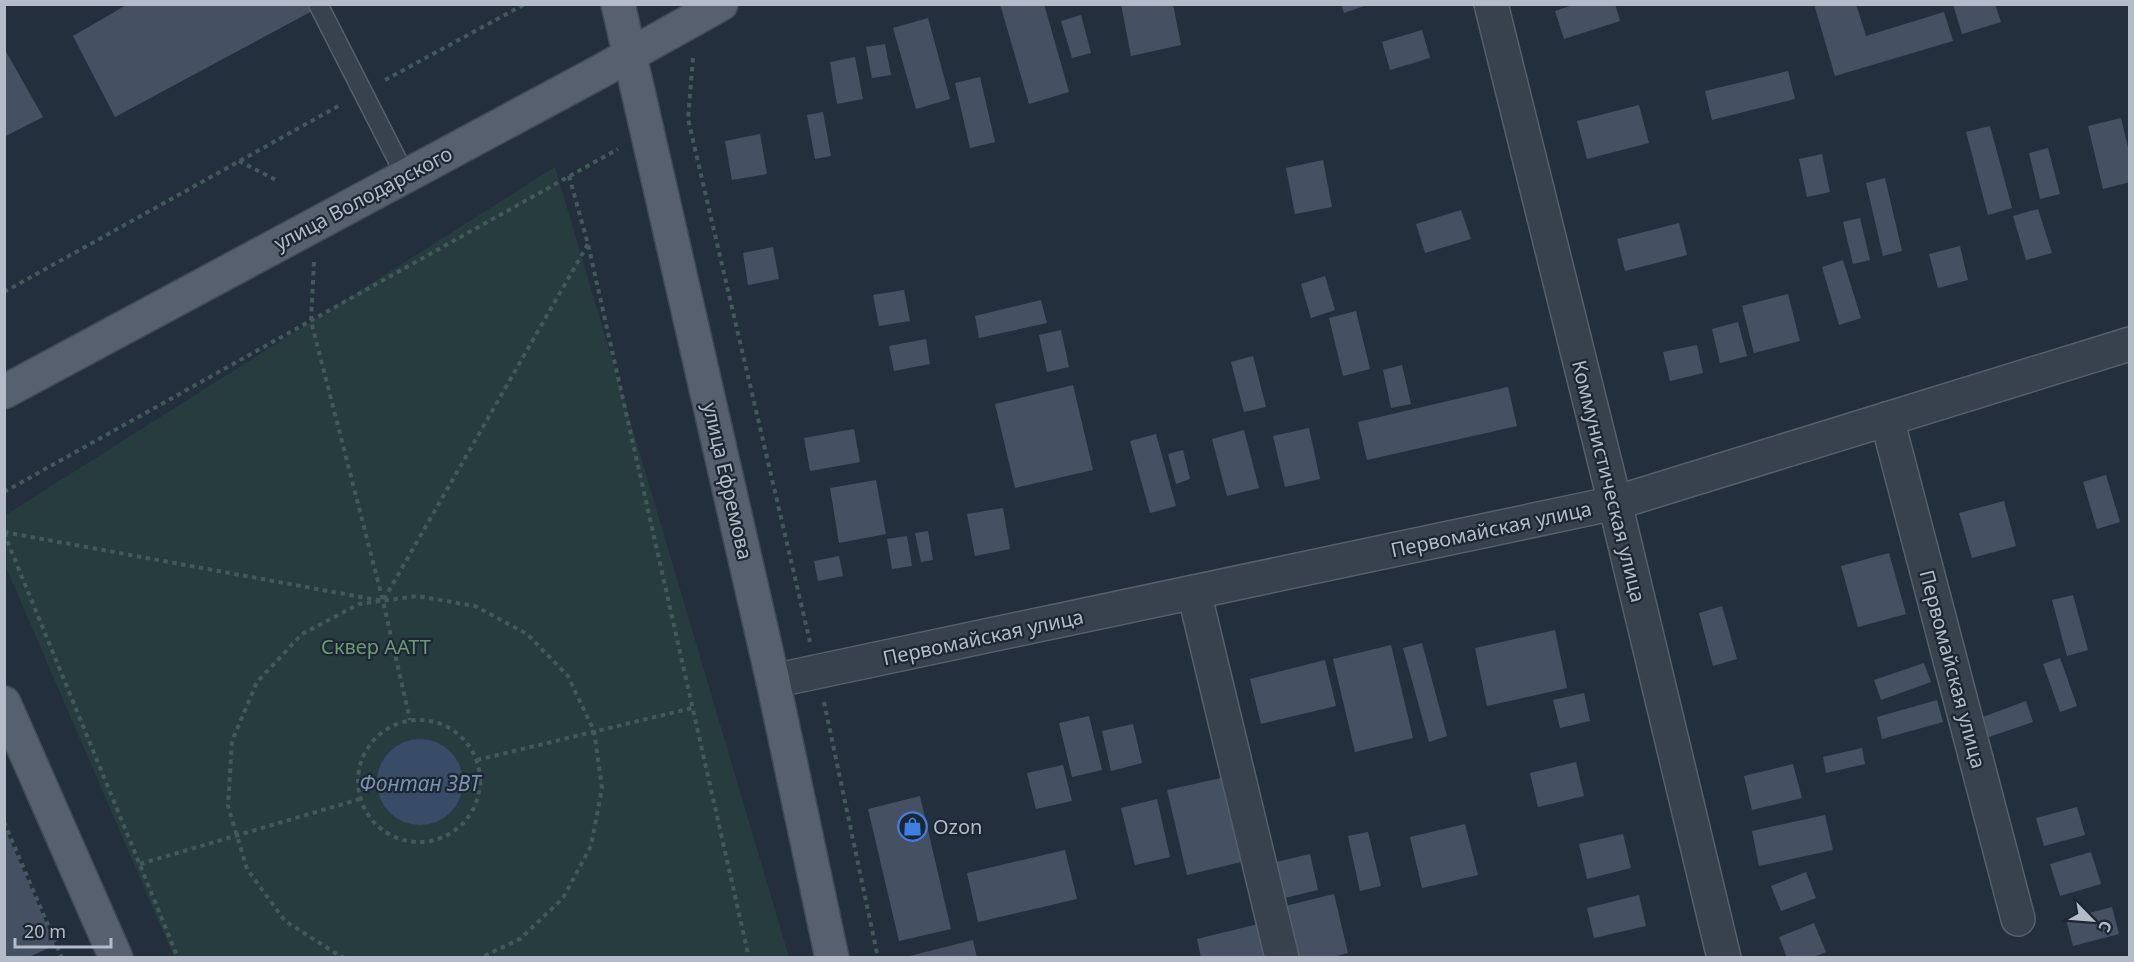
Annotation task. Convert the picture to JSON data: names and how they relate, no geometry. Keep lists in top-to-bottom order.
{
  "streets": {
    "main road": ["улица Володарского", "улица Ефремова"],
    "street": ["Коммунистическая улица", "Первомайская улица"]
  },
  "crossings": [
    ["улица Володарского", "улица Ефремова"],
    ["улица Ефремова", "Первомайская улица"],
    ["Коммунистическая улица", "Первомайская улица"]
  ],
  "water": ["Фонтан ЗВТ"],
  "parks": ["Сквер ААТТ"],
  "places": {
    "shop": ["Ozon"]
  },
  "scale_bar": "20 m",
  "north": "bottom right"
}
